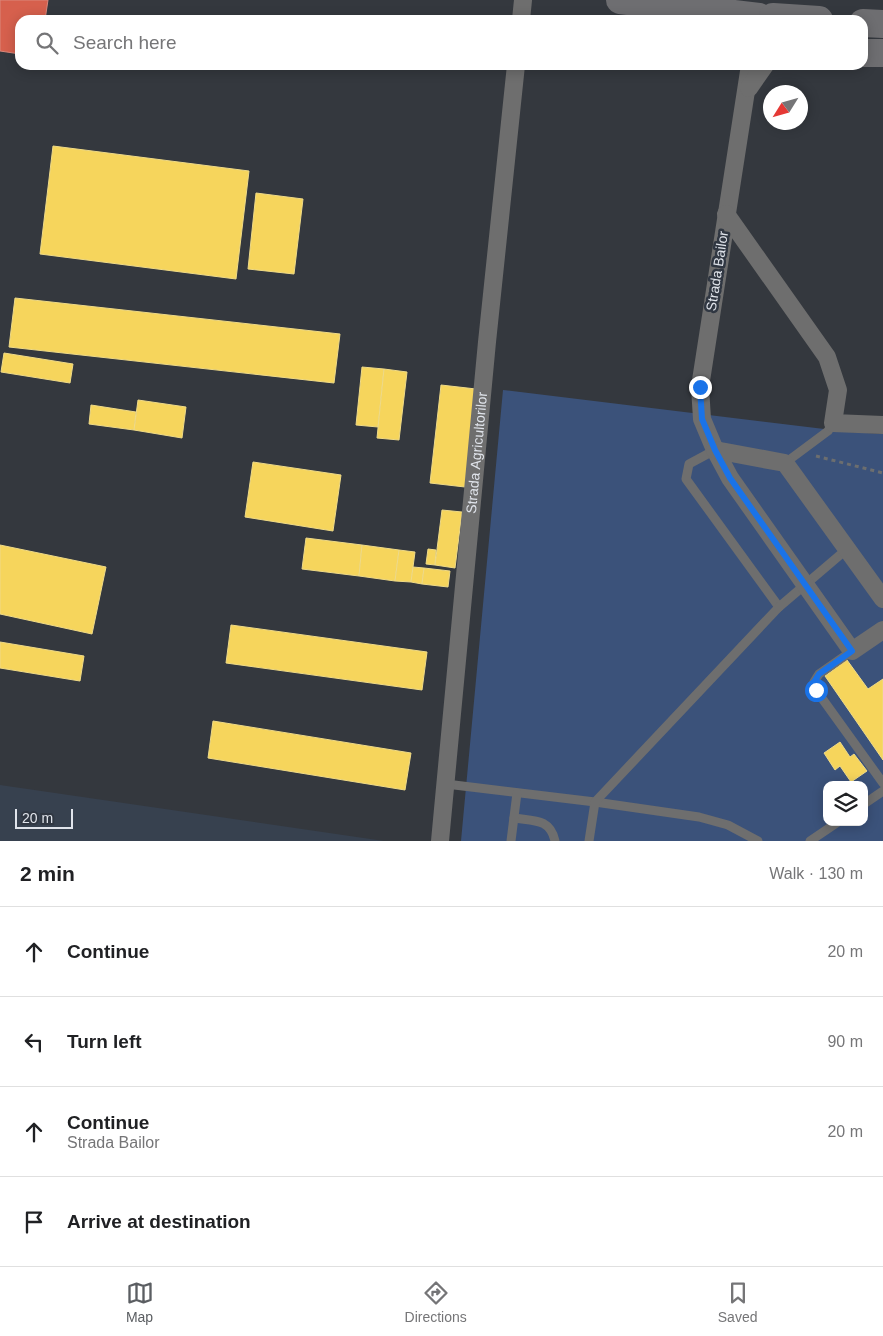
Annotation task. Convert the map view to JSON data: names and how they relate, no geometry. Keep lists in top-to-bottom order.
{
  "streets": {
    "street": ["Strada Bailor", "Strada Agricultorilor"]
  },
  "scale_bar": "20 m",
  "north": "bottom left",
  "page": {
    "search": "Search here",
    "scale": "20 m",
    "heading": ["2 min", "Walk · 130 m"],
    "list": [
      ["Continue", "20 m"],
      ["Turn left", "90 m"],
      ["Continue", "Strada Bailor", "20 m"],
      "Arrive at destination"
    ],
    "nav": ["Map", "Directions", "Saved"]
  }
}
